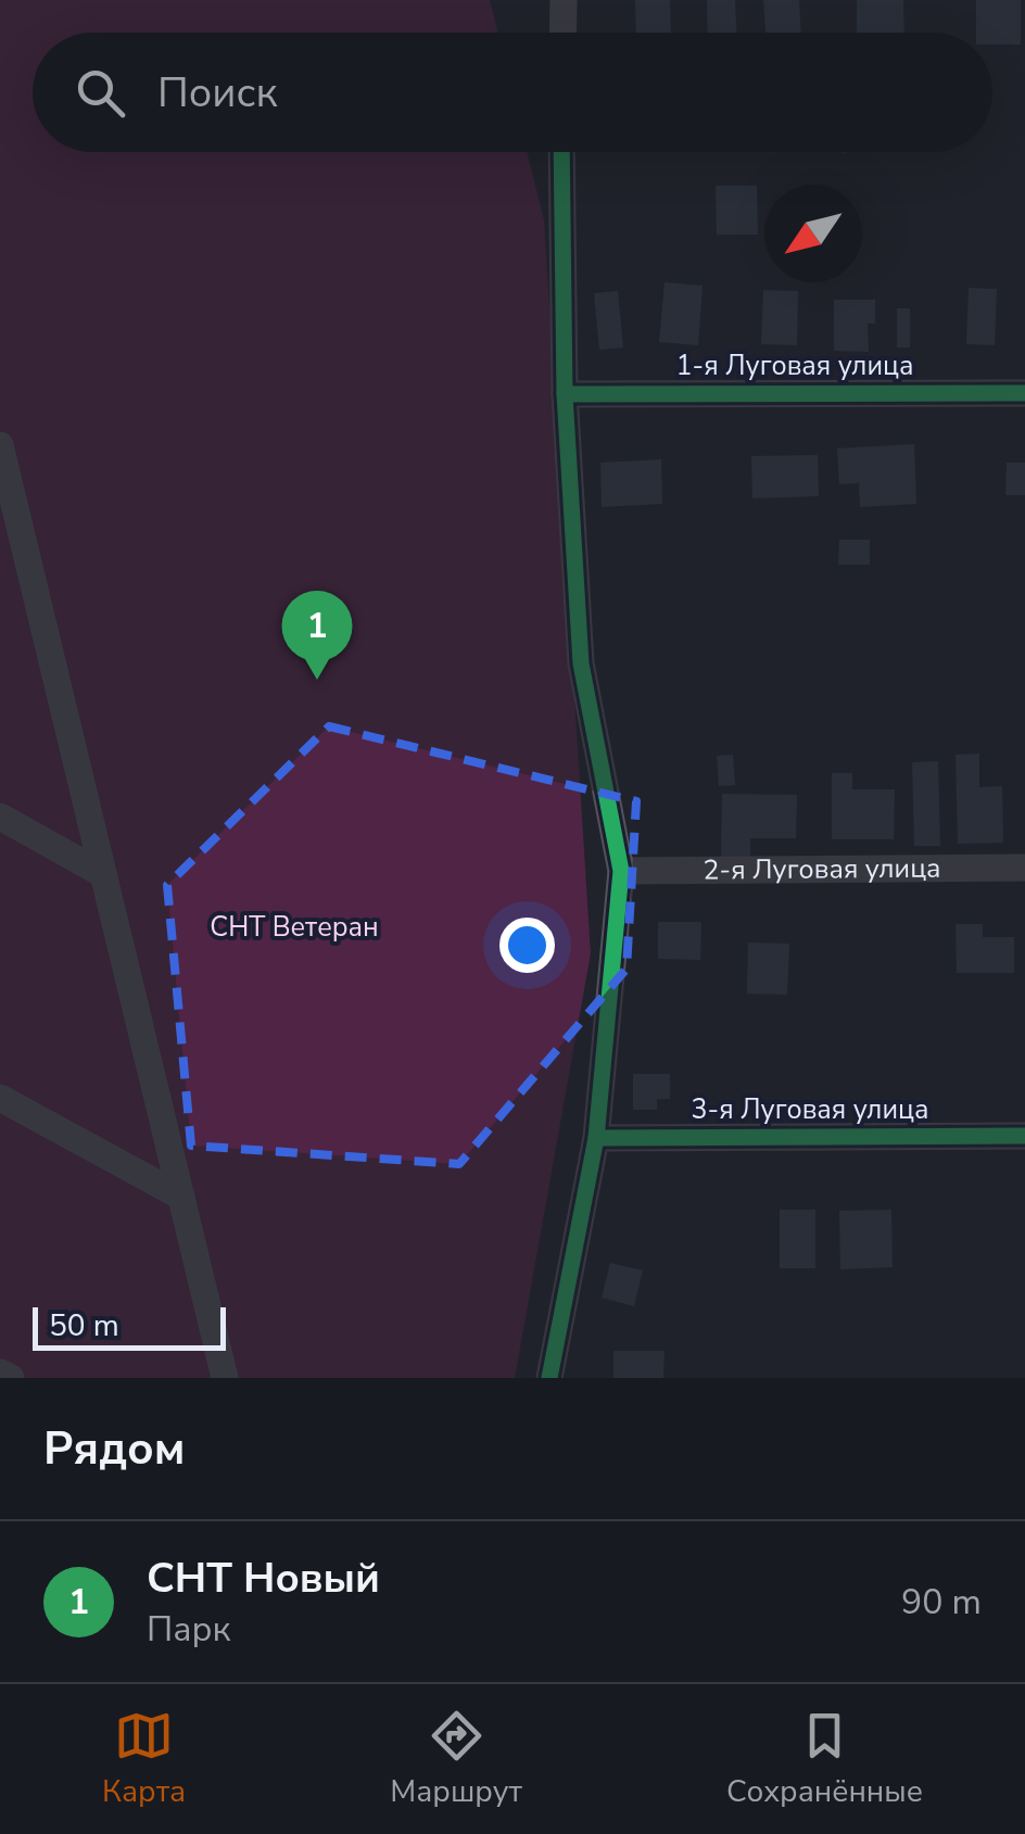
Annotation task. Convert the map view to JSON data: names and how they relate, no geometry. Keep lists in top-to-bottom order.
{
  "streets": {
    "street": ["1-я Луговая улица", "2-я Луговая улица", "3-я Луговая улица"]
  },
  "parks": ["СНТ Ветеран"],
  "scale_bar": "50 m",
  "north": "bottom left",
  "page": {
    "search": "Поиск",
    "pins": "1",
    "scale": "50 m",
    "heading": "Рядом",
    "list": [
      {
        "mark": "1",
        "name": "СНТ Новый",
        "note": "Парк",
        "value": "90 m"
      }
    ],
    "nav": ["Карта", "Маршрут", "Сохранённые"]
  }
}
